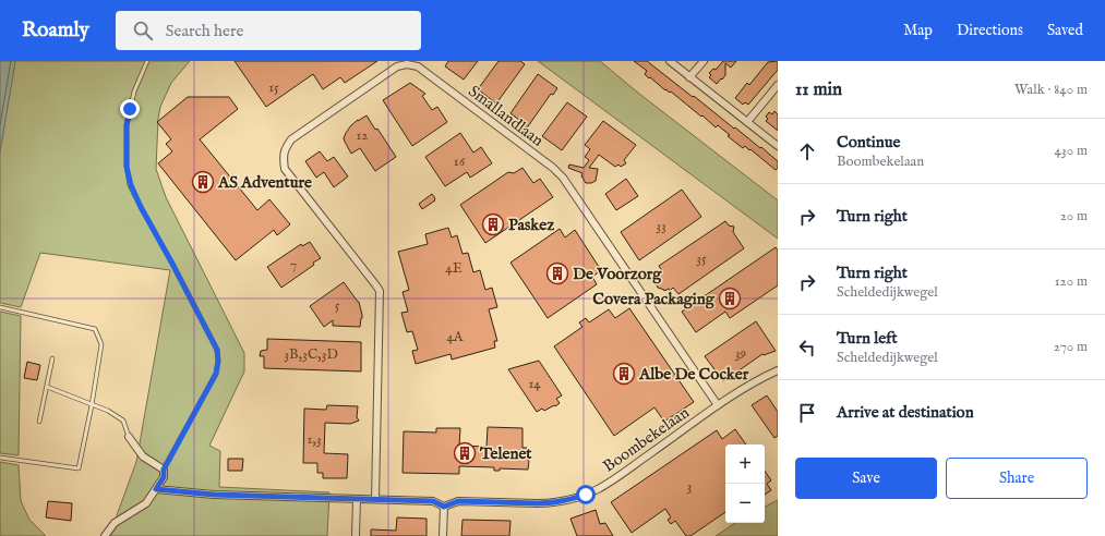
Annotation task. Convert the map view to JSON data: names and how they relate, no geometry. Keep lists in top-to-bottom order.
{
  "streets": {
    "street": ["Smallandlaan", "Boombekelaan"]
  },
  "crossings": [
    ["Smallandlaan", "Boombekelaan"]
  ],
  "places": {
    "building": [
      "AS Adventure",
      "Paskez",
      "De Voorzorg",
      "Covera Packaging",
      "Albe De Cocker",
      "Telenet"
    ]
  },
  "house_numbers": [
    "15",
    "12",
    "16",
    "33",
    "35",
    "7",
    "4E",
    "5",
    "4A",
    "39",
    "3B,3C,3D",
    "14",
    "1,3",
    "3"
  ],
  "page": {
    "header": "Roamly",
    "search": "Search here",
    "nav": ["Map", "Directions", "Saved"],
    "heading": ["11 min", "Walk · 840 m"],
    "list": [
      ["Continue", "Boombekelaan", "430 m"],
      ["Turn right", "20 m"],
      ["Turn right", "Scheldedijkwegel", "120 m"],
      ["Turn left", "Scheldedijkwegel", "270 m"],
      "Arrive at destination"
    ],
    "map_buttons": ["+", "−"],
    "buttons": ["Save", "Share"]
  }
}
